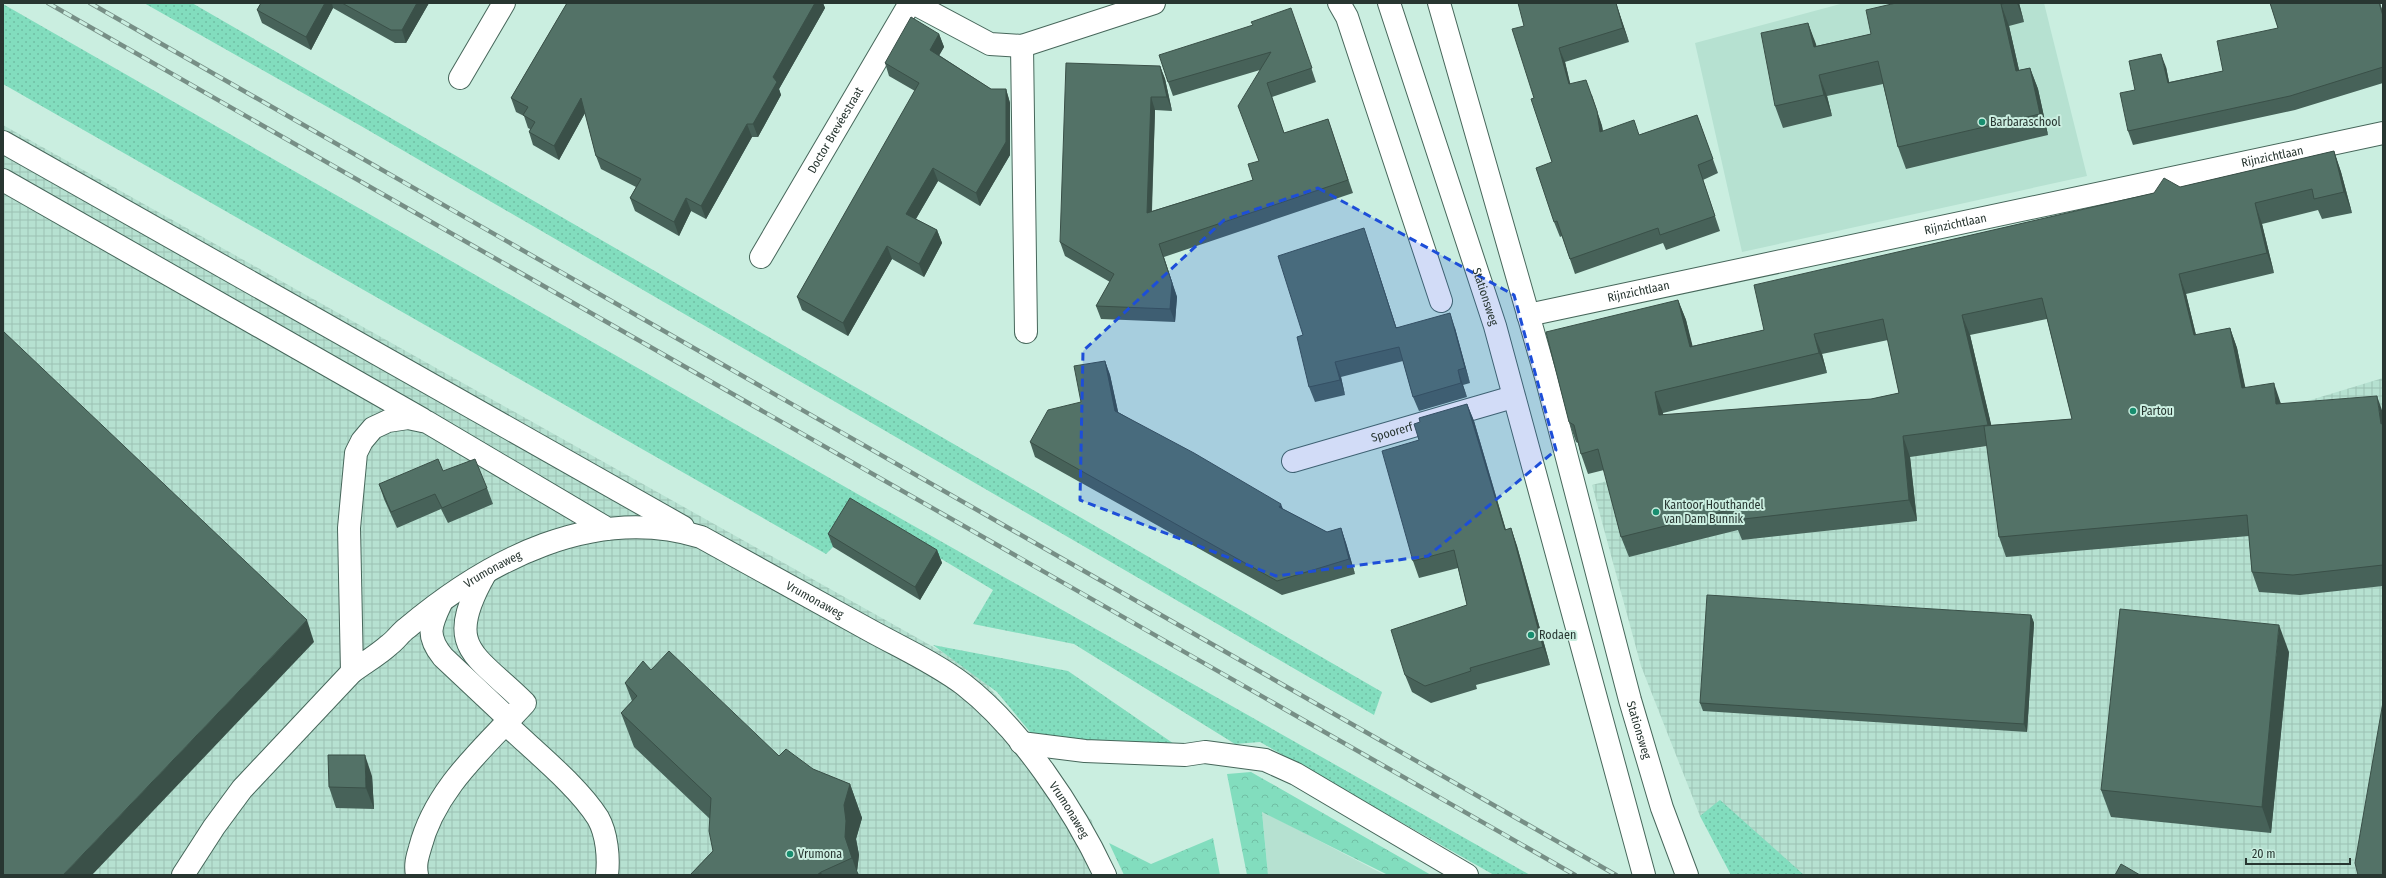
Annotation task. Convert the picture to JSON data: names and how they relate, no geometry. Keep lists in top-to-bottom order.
{
  "streets": {
    "street": [
      "Doctor Brevéestraat",
      "Rijnzichtlaan",
      "Stationsweg",
      "Spoorerf",
      "Vrumonaweg"
    ]
  },
  "crossings": [
    ["Rijnzichtlaan", "Stationsweg"],
    ["Stationsweg", "Spoorerf"]
  ],
  "places": [
    "Barbaraschool",
    "Partou",
    "Kantoor Houthandel van Dam Bunnik",
    "Rodaen",
    "Vrumona"
  ],
  "scale_bar": "20 m"
}
